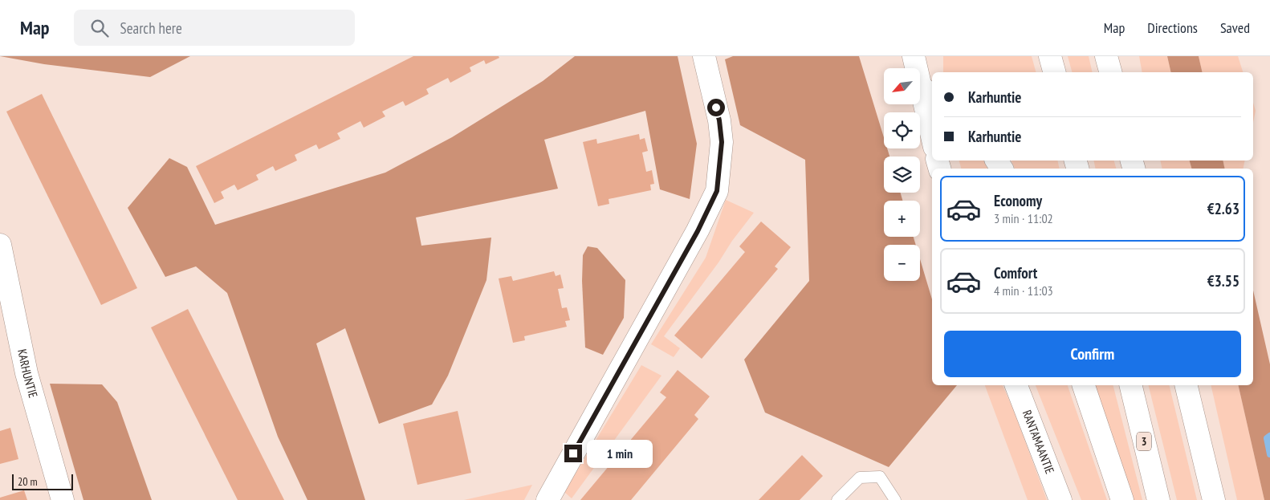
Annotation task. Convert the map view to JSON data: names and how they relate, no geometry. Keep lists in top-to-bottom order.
{
  "streets": {
    "main road": ["KARHUNTIE", "RANTAMAANTIE", "3"]
  },
  "scale_bar": "20 m",
  "north": "bottom left",
  "page": {
    "header": "Map",
    "search": "Search here",
    "nav": ["Map", "Directions", "Saved"],
    "map_buttons": ["+", "−"],
    "banner": ["Karhuntie", "Karhuntie"],
    "list": [
      {
        "name": "Economy",
        "note": "3 min · 11:02",
        "value": "€2.63"
      },
      {
        "name": "Comfort",
        "note": "4 min · 11:03",
        "value": "€3.55"
      }
    ],
    "buttons": "Confirm",
    "bubble": "1 min",
    "scale": "20 m"
  }
}
